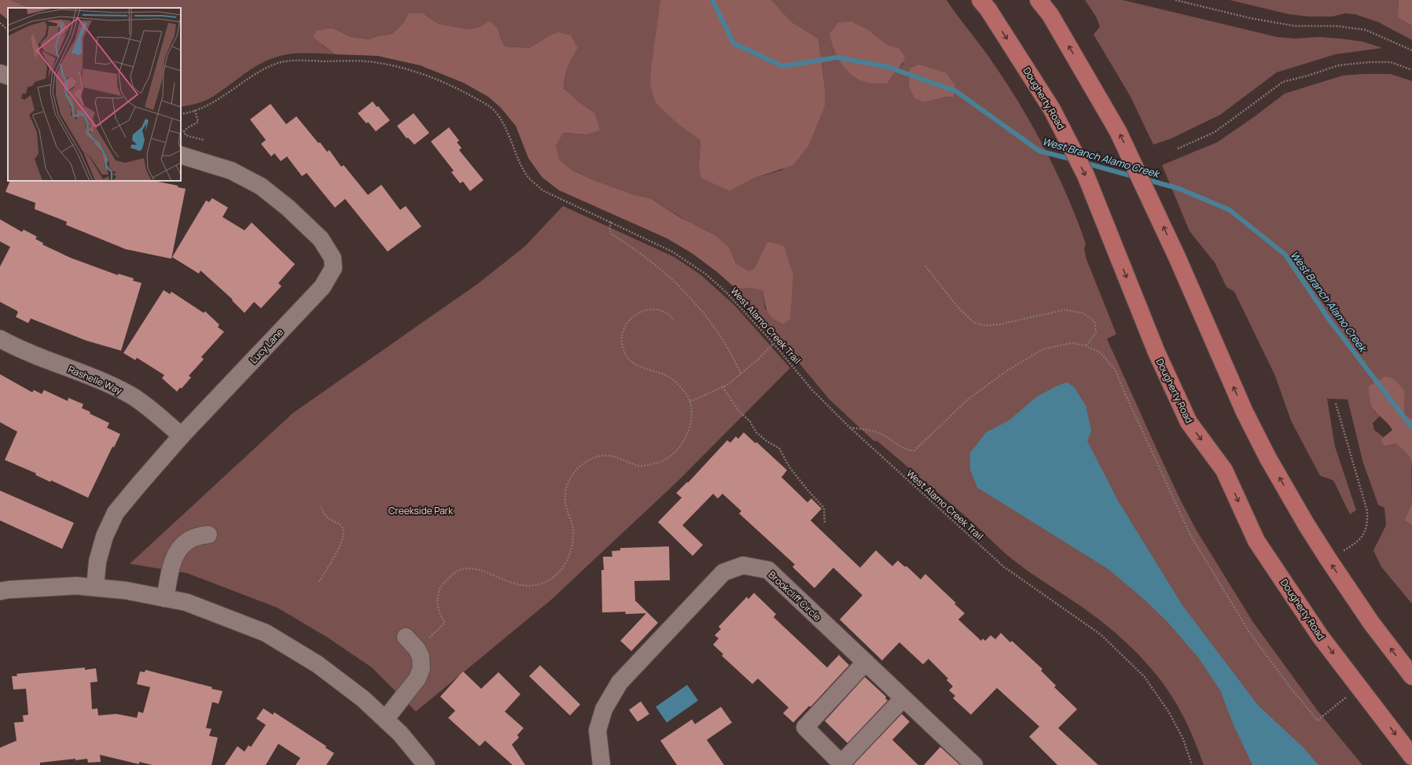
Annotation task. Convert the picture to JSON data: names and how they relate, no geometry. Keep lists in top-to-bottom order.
{
  "streets": {
    "main road": ["Dougherty Road"],
    "street": ["Lucy Lane", "Rashelle Way", "Brookcliff Circle"],
    "path": ["West Alamo Creek Trail"]
  },
  "crossings": [
    ["Lucy Lane", "Rashelle Way"]
  ],
  "water": ["West Branch Alamo Creek"],
  "parks": ["Creekside Park"]
}
